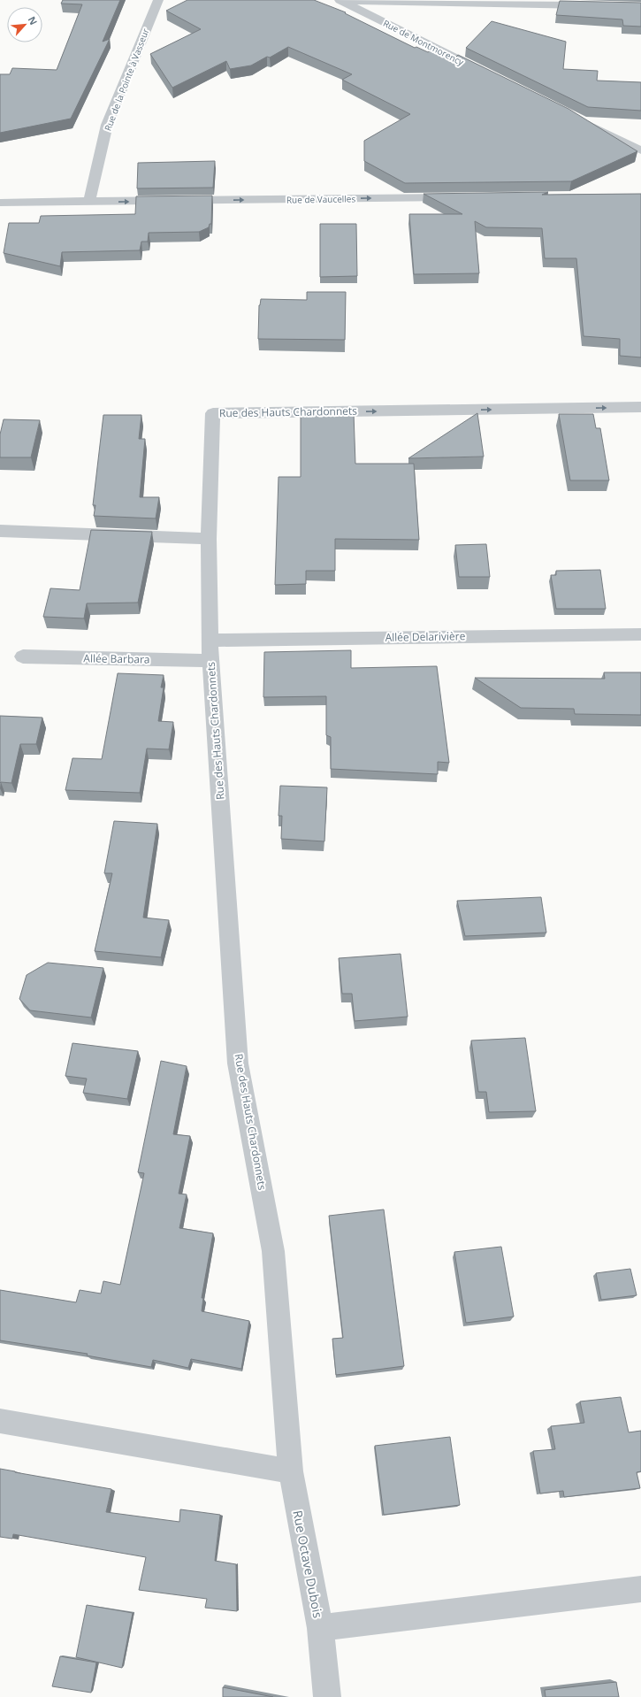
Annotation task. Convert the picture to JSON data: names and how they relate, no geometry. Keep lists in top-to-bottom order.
{
  "streets": {
    "street": [
      "Rue de Montmorency",
      "Rue de la Pointe à Vasseur",
      "Rue de Vaucelles",
      "Rue des Hauts Chardonnets",
      "Allée Delarivière",
      "Allée Barbara",
      "Rue Octave Dubois"
    ]
  },
  "crossings": [
    ["Rue de la Pointe à Vasseur", "Rue de Vaucelles"],
    ["Rue des Hauts Chardonnets", "Allée Delarivière"],
    ["Rue des Hauts Chardonnets", "Allée Barbara"],
    ["Rue des Hauts Chardonnets", "Rue Octave Dubois"]
  ],
  "one_way": ["Rue de Vaucelles"],
  "north": "top right"
}
